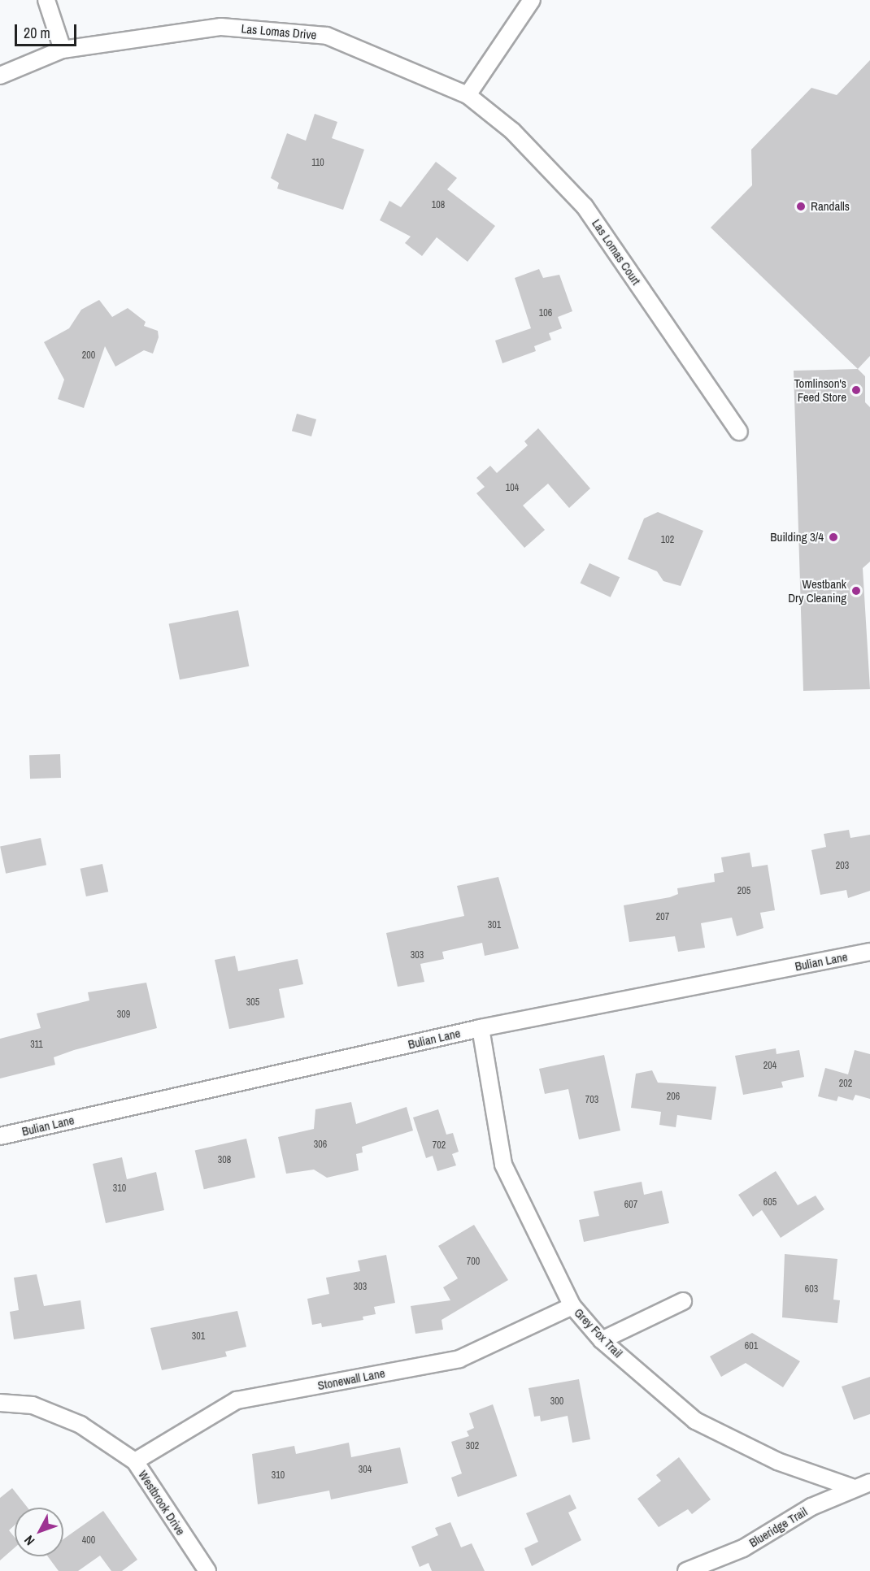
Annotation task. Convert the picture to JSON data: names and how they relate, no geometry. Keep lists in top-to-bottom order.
{
  "streets": {
    "street": [
      "Las Lomas Drive",
      "Las Lomas Court",
      "Bulian Lane",
      "Grey Fox Trail",
      "Stonewall Lane",
      "Westbrook Drive",
      "Blueridge Trail"
    ]
  },
  "crossings": [
    ["Las Lomas Drive", "Las Lomas Court"],
    ["Bulian Lane", "Grey Fox Trail"],
    ["Grey Fox Trail", "Stonewall Lane"],
    ["Grey Fox Trail", "Blueridge Trail"],
    ["Stonewall Lane", "Westbrook Drive"]
  ],
  "places": [
    "Randalls",
    "Tomlinson's Feed Store",
    "Building 3/4",
    "Westbank Dry Cleaning"
  ],
  "house_numbers": [
    "110",
    "108",
    "106",
    "200",
    "104",
    "102",
    "203",
    "205",
    "207",
    "301",
    "303",
    "305",
    "309",
    "311",
    "204",
    "202",
    "206",
    "703",
    "306",
    "702",
    "308",
    "310",
    "605",
    "607",
    "700",
    "303",
    "603",
    "301",
    "601",
    "300",
    "302",
    "304",
    "310",
    "400"
  ],
  "scale_bar": "20 m",
  "north": "bottom left"
}
